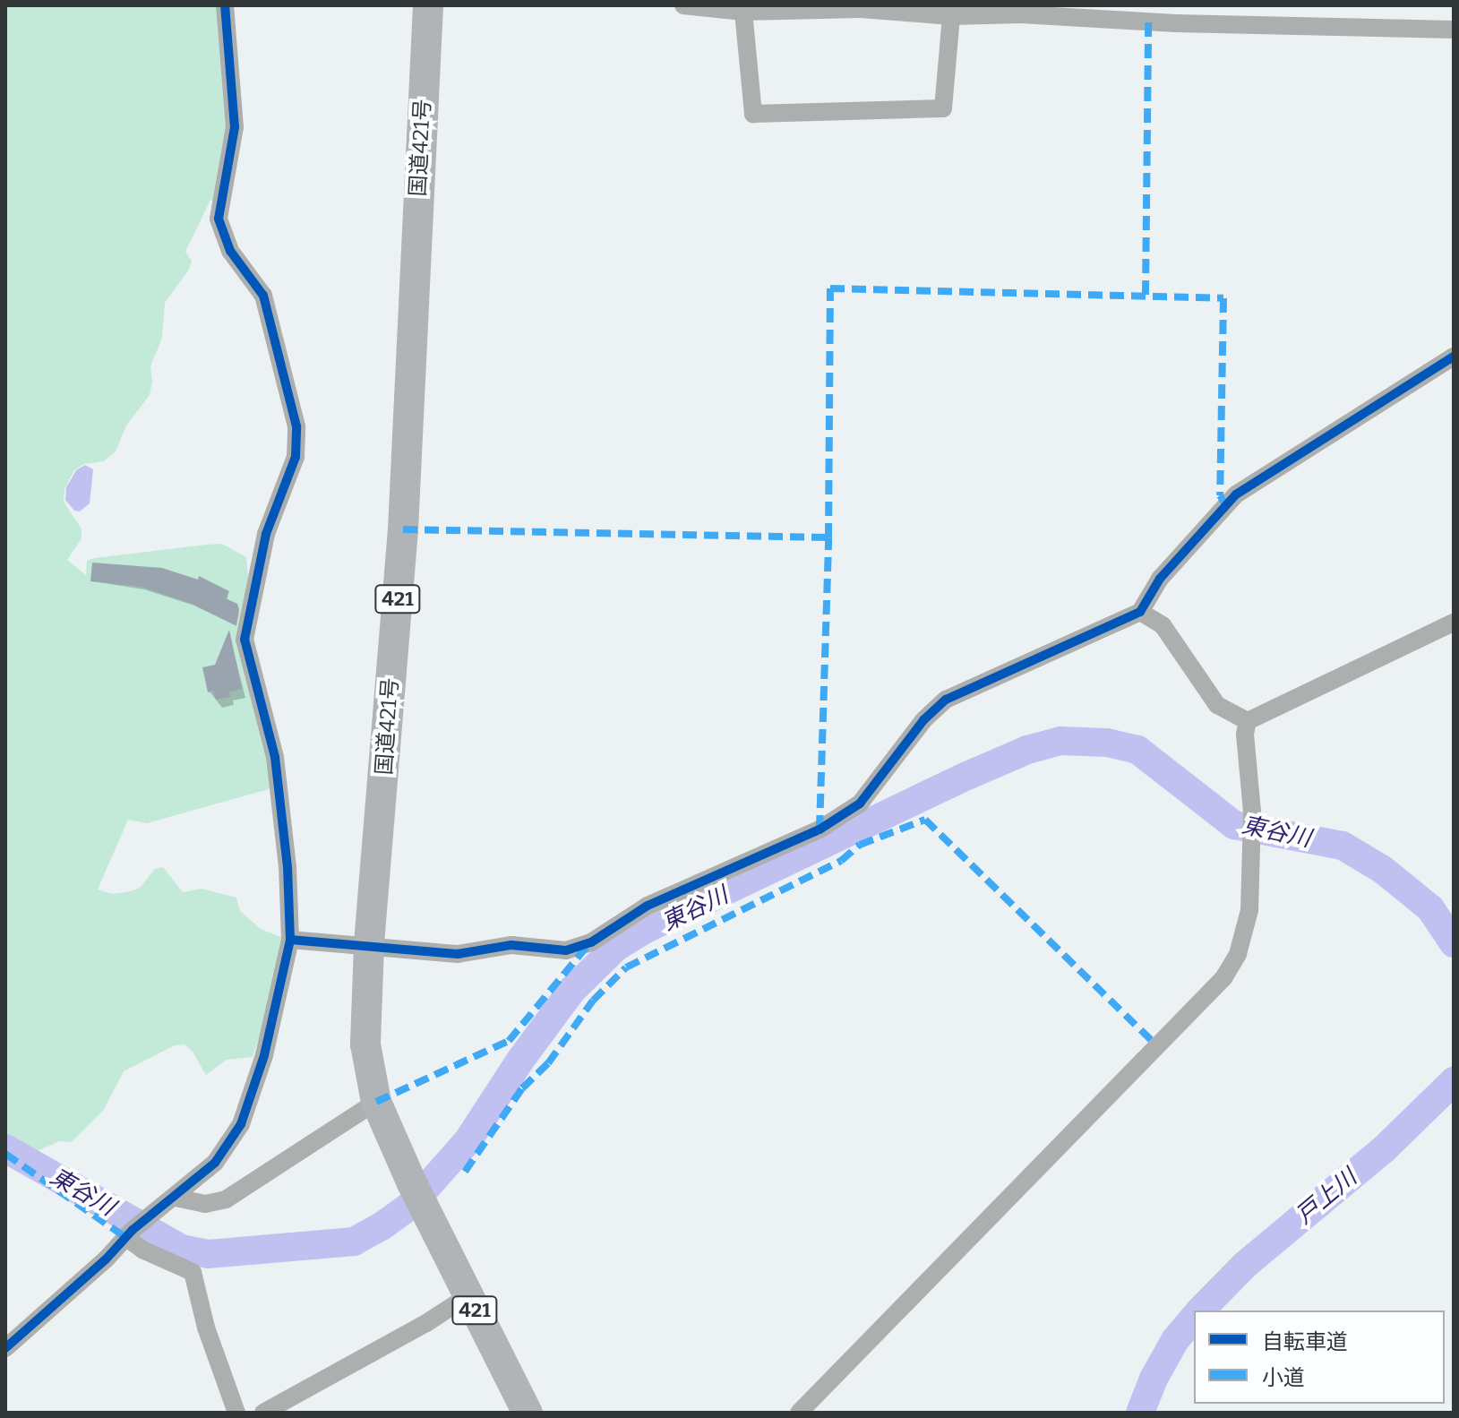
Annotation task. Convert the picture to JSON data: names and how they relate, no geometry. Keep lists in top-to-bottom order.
{
  "streets": {
    "highway": ["国道421号", "421"]
  },
  "water": ["東谷川", "戸上川"],
  "legend": ["自転車道", "小道"]
}
